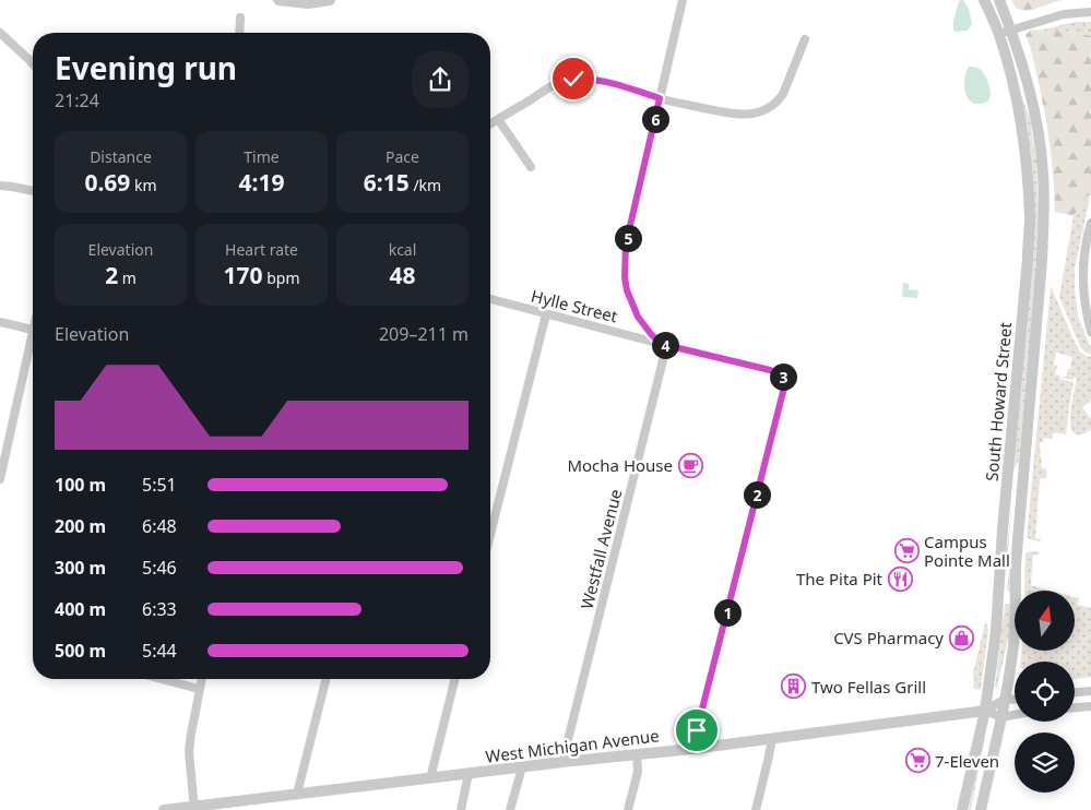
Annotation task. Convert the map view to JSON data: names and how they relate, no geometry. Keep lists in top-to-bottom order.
{
  "streets": {
    "street": [
      "Hylle Street",
      "South Howard Street",
      "Westfall Avenue",
      "West Michigan Avenue"
    ]
  },
  "crossings": [
    ["Hylle Street", "Westfall Avenue"],
    ["Hylle Street", "West Michigan Avenue"],
    ["South Howard Street", "West Michigan Avenue"],
    ["Westfall Avenue", "West Michigan Avenue"]
  ],
  "places": {
    "cafe": ["Mocha House"],
    "supermarket": ["Campus Pointe Mall", "7-Eleven"],
    "restaurant": ["The Pita Pit"],
    "shop": ["CVS Pharmacy"],
    "building": ["Two Fellas Grill"]
  },
  "north": "top",
  "page": {
    "heading": ["Evening run", "21:24"],
    "pins": [
      "6",
      "5",
      "4",
      "3",
      "2",
      "1"
    ],
    "stats": [
      ["Distance", "0.69 km"],
      ["Time", "4:19"],
      ["Pace", "6:15 /km"],
      ["Elevation", "2 m"],
      ["Heart rate", "170 bpm"],
      ["kcal", "48"]
    ],
    "chart": ["Elevation", "209–211 m"],
    "list": [
      {
        "name": "100 m",
        "note": "5:51"
      },
      {
        "name": "200 m",
        "note": "6:48"
      },
      {
        "name": "300 m",
        "note": "5:46"
      },
      {
        "name": "400 m",
        "note": "6:33"
      },
      {
        "name": "500 m",
        "note": "5:44"
      }
    ]
  }
}
